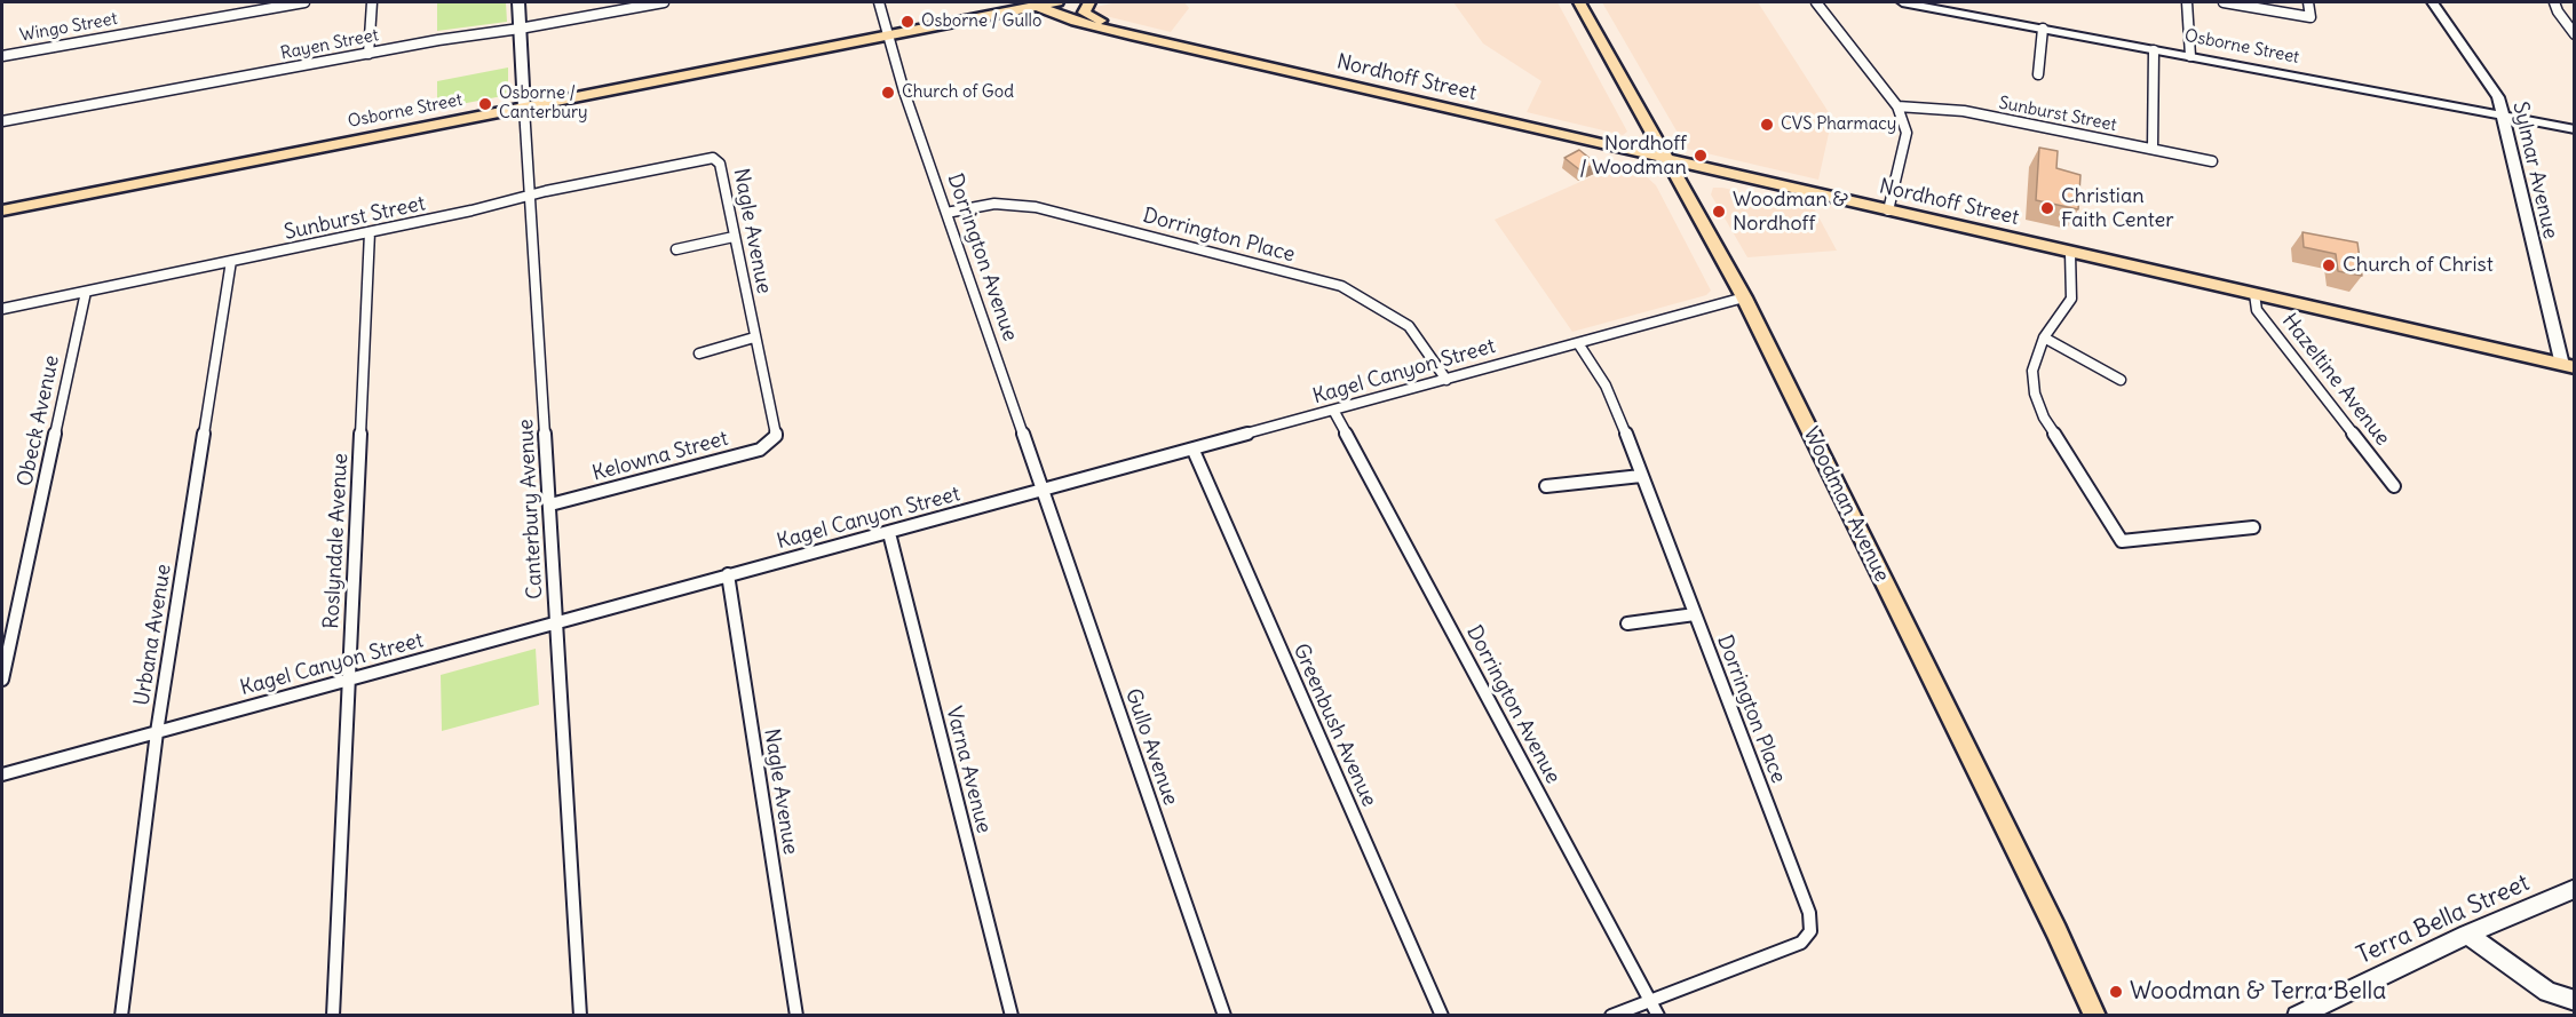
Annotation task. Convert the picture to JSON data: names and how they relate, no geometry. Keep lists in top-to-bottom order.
{
  "streets": {
    "main road": ["Osborne Street", "Nordhoff Street", "Woodman Avenue"],
    "street": [
      "Wingo Street",
      "Rayen Street",
      "Sunburst Street",
      "Sylmar Avenue",
      "Nagle Avenue",
      "Dorrington Place",
      "Dorrington Avenue",
      "Kagel Canyon Street",
      "Hazeltine Avenue",
      "Obeck Avenue",
      "Kelowna Street",
      "Canterbury Avenue",
      "Roslyndale Avenue",
      "Urbana Avenue",
      "Greenbush Avenue",
      "Gullo Avenue",
      "Varna Avenue",
      "Terra Bella Street"
    ]
  },
  "crossings": [
    ["Rayen Street", "Canterbury Avenue"],
    ["Osborne Street", "Nordhoff Street"],
    ["Osborne Street", "Sylmar Avenue"],
    ["Osborne Street", "Dorrington Avenue"],
    ["Osborne Street", "Canterbury Avenue"],
    ["Nordhoff Street", "Sylmar Avenue"],
    ["Nordhoff Street", "Hazeltine Avenue"],
    ["Nordhoff Street", "Woodman Avenue"],
    ["Sunburst Street", "Nagle Avenue"],
    ["Sunburst Street", "Obeck Avenue"],
    ["Sunburst Street", "Canterbury Avenue"],
    ["Sunburst Street", "Roslyndale Avenue"],
    ["Sunburst Street", "Urbana Avenue"],
    ["Nagle Avenue", "Kagel Canyon Street"],
    ["Nagle Avenue", "Kelowna Street"],
    ["Dorrington Place", "Dorrington Avenue"],
    ["Dorrington Place", "Kagel Canyon Street"],
    ["Dorrington Avenue", "Kagel Canyon Street"],
    ["Dorrington Avenue", "Gullo Avenue"],
    ["Kagel Canyon Street", "Woodman Avenue"],
    ["Kagel Canyon Street", "Canterbury Avenue"],
    ["Kagel Canyon Street", "Roslyndale Avenue"],
    ["Kagel Canyon Street", "Urbana Avenue"],
    ["Kagel Canyon Street", "Greenbush Avenue"],
    ["Kagel Canyon Street", "Gullo Avenue"],
    ["Kagel Canyon Street", "Varna Avenue"],
    ["Kelowna Street", "Canterbury Avenue"]
  ],
  "places": [
    "Osborne / Gullo",
    "Church of God",
    "Osborne / Canterbury",
    "CVS Pharmacy",
    "Nordhoff / Woodman",
    "Christian Faith Center",
    "Woodman & Nordhoff",
    "Church of Christ",
    "Woodman & Terra Bella"
  ]
}
